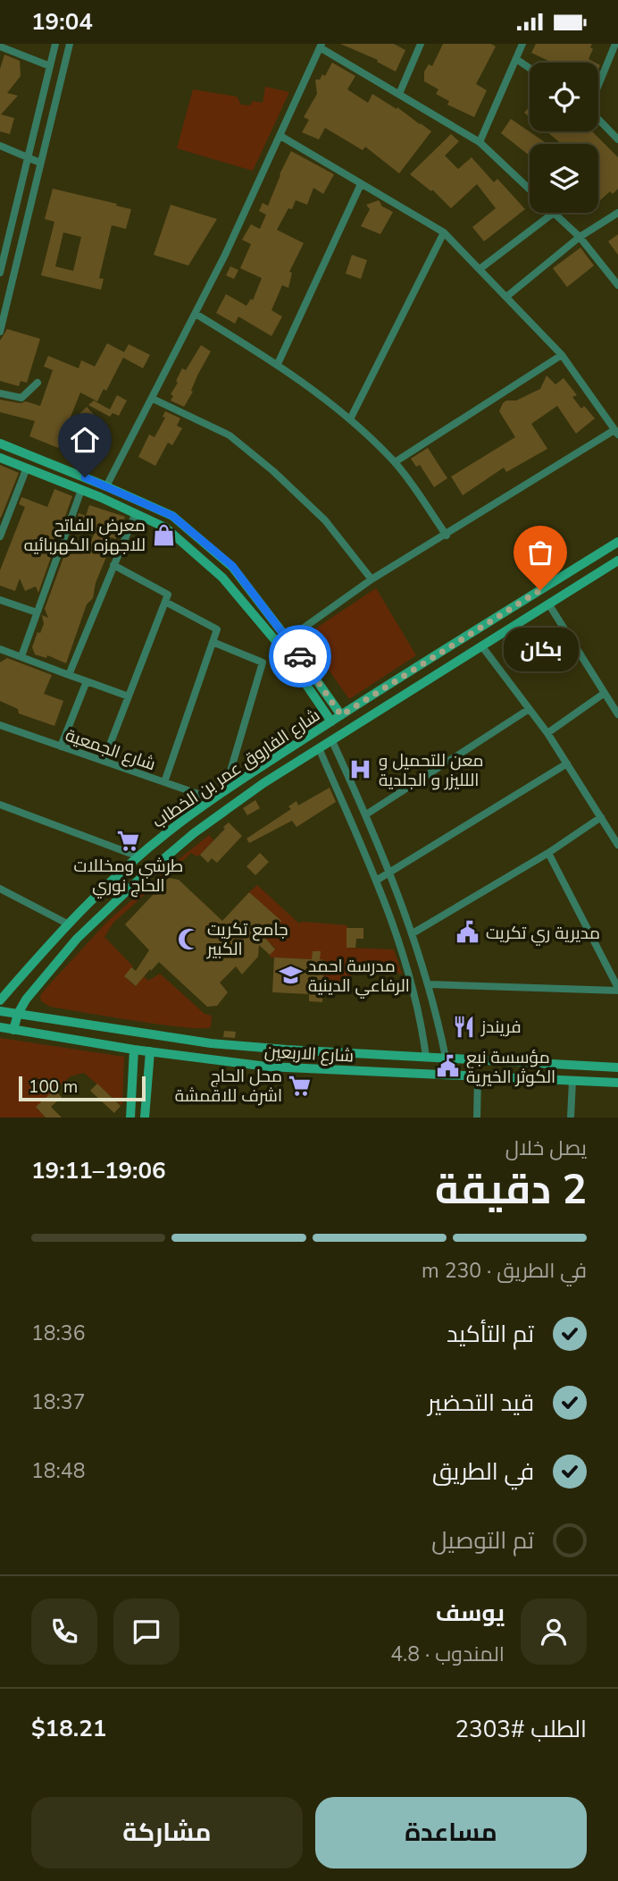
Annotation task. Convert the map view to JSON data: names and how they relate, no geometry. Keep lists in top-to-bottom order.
{
  "streets": {
    "main road": ["شارع الفاروق عمر بن الخطاب", "شارع الاربعين"],
    "street": ["شارع الجمعية"]
  },
  "crossings": [
    ["شارع الجمعية", "شارع الفاروق عمر بن الخطاب"]
  ],
  "places": {
    "shop": ["معرض الفاتح للاجهزه الكهربائيه"],
    "other": ["بكان"],
    "hospital": ["معن للتحميل و اللليزر و الجلدية"],
    "supermarket": ["طرشي ومخللات الحاج نوري", "محل الحاج اشرف للاقمشة"],
    "public building": ["مديرية ري تكريت", "مؤسسة نبع الكوثر الخيرية"],
    "mosque": ["جامع تكريت الكبير"],
    "school or university": ["مدرسة احمد الرفاعي الدينية"],
    "restaurant": ["فريندز"]
  },
  "scale_bar": "100 m",
  "page": {
    "status": "19:04",
    "bubble": "بكان",
    "scale": "100 m",
    "heading": ["2 دقيقة", "يصل خلال", "19:06–19:11"],
    "panel": [
      "يوسف",
      "المندوب · 4.8",
      "الطلب #2303",
      "$18.21"
    ],
    "bar": "في الطريق · 230 m",
    "list": [
      ["تم التأكيد", "18:36"],
      ["قيد التحضير", "18:37"],
      ["في الطريق", "18:48"],
      "تم التوصيل"
    ],
    "buttons": ["مساعدة", "مشاركة"]
  }
}
